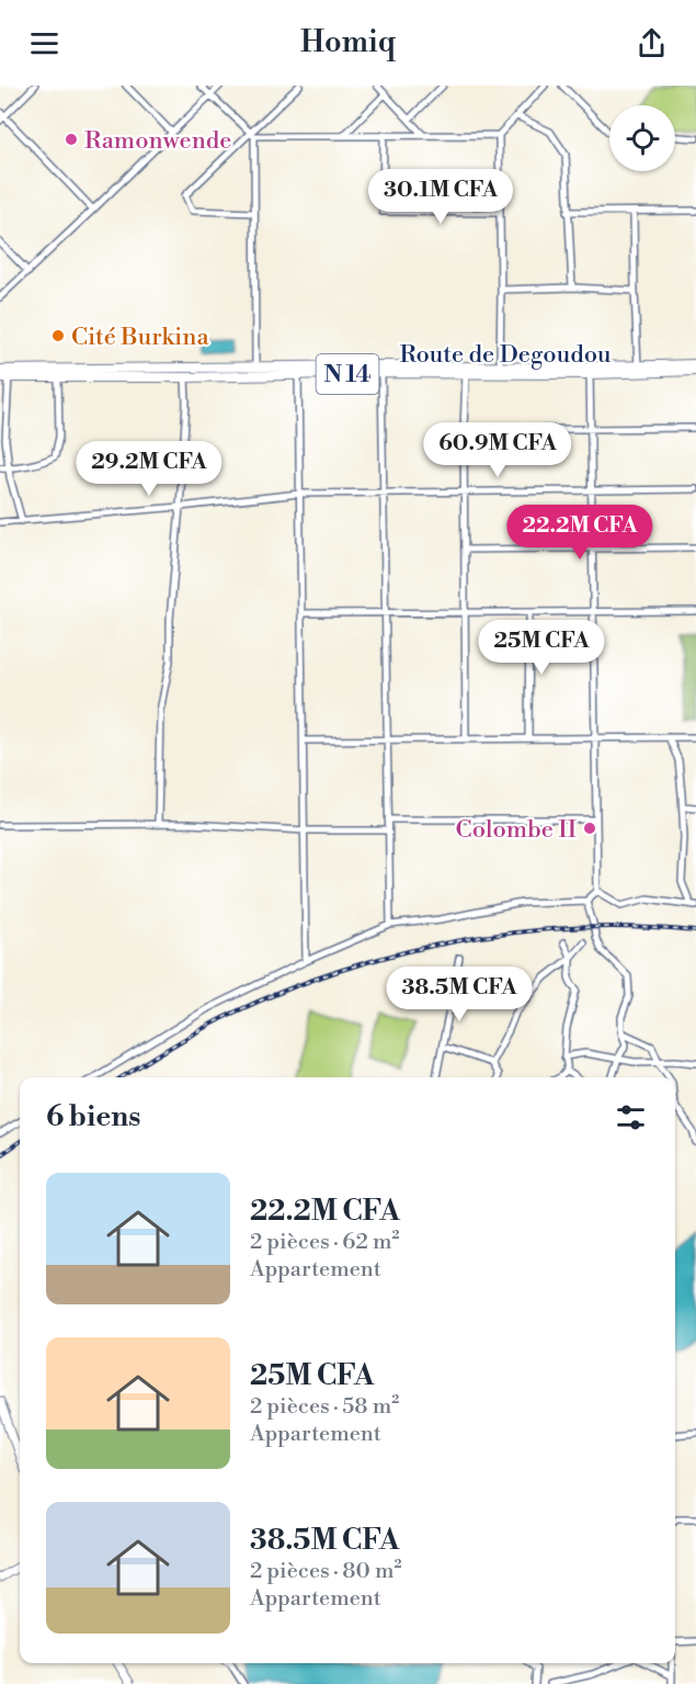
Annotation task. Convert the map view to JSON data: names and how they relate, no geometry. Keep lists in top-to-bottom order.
{
  "streets": {
    "main road": ["Route de Degoudou", "N 14"]
  },
  "places": ["Ramonwende", "Cité Burkina", "Colombe II"],
  "page": {
    "header": "Homiq",
    "price": [
      "30.1M CFA",
      "60.9M CFA",
      "29.2M CFA",
      "22.2M CFA",
      "25M CFA",
      "38.5M CFA"
    ],
    "heading": "6 biens",
    "list": [
      {
        "name": "22.2M CFA",
        "note": "2 pièces · 62 m² · Appartement"
      },
      {
        "name": "25M CFA",
        "note": "2 pièces · 58 m² · Appartement"
      },
      {
        "name": "38.5M CFA",
        "note": "2 pièces · 80 m² · Appartement"
      }
    ]
  }
}
